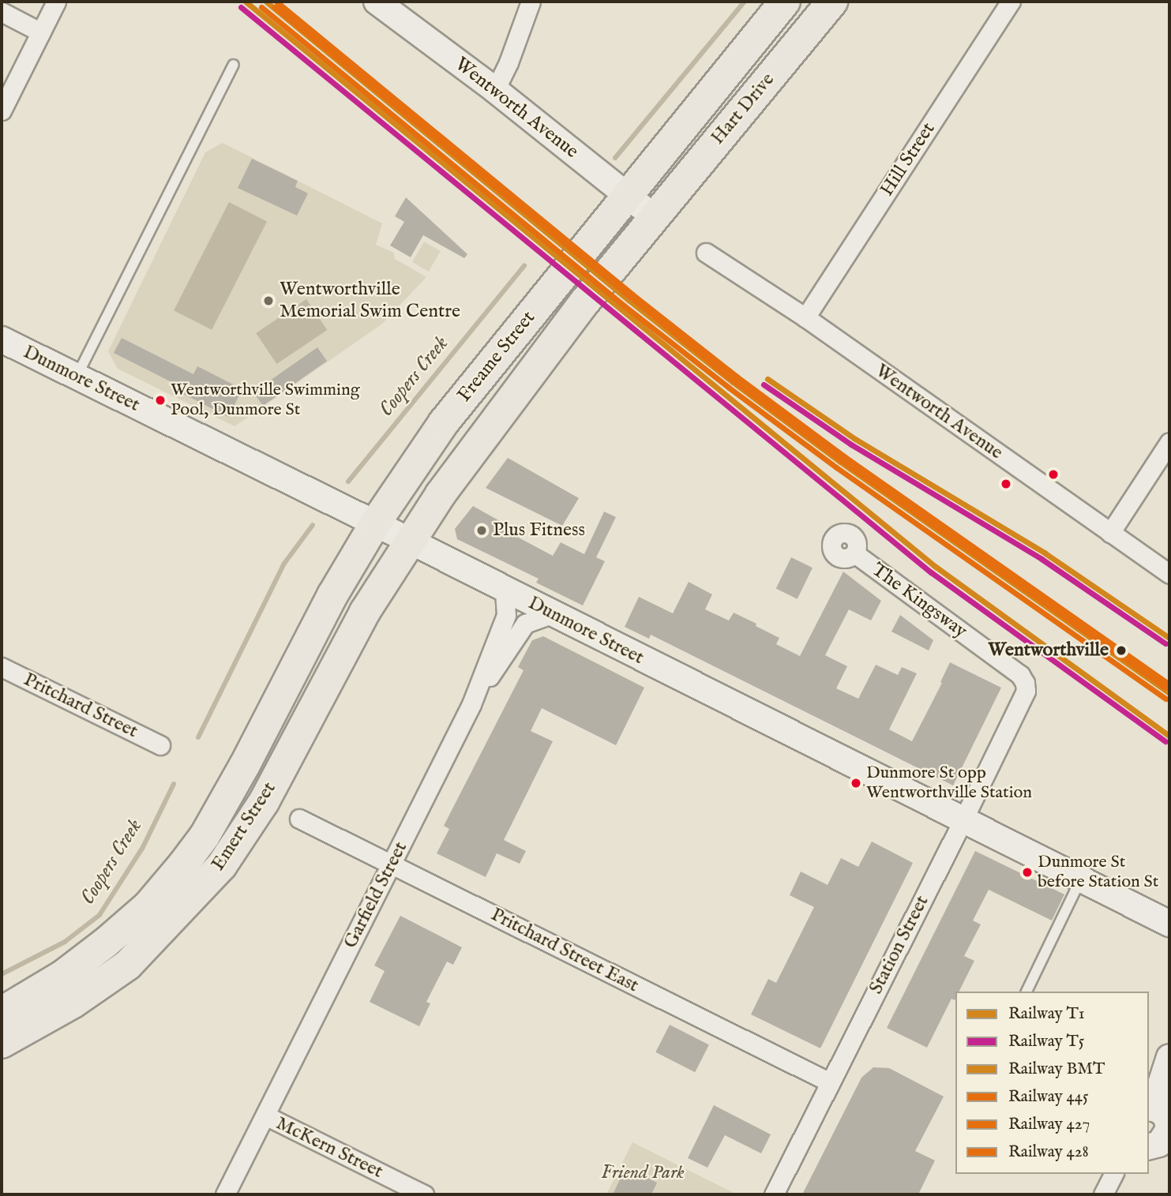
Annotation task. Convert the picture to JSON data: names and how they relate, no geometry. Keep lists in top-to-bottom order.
{
  "streets": {
    "highway": ["Hart Drive", "Freame Street", "Emert Street"],
    "street": [
      "Wentworth Avenue",
      "Hill Street",
      "Dunmore Street",
      "The Kingsway",
      "Pritchard Street",
      "Garfield Street",
      "Station Street",
      "Pritchard Street East",
      "McKern Street"
    ]
  },
  "crossings": [
    ["Wentworth Avenue", "Hart Drive"],
    ["Wentworth Avenue", "Hill Street"],
    ["Wentworth Avenue", "Freame Street"],
    ["Hart Drive", "Freame Street"],
    ["Freame Street", "Dunmore Street"],
    ["Freame Street", "Emert Street"],
    ["Dunmore Street", "Emert Street"],
    ["Dunmore Street", "Garfield Street"],
    ["Dunmore Street", "Station Street"],
    ["The Kingsway", "Station Street"],
    ["Garfield Street", "Pritchard Street East"],
    ["Garfield Street", "McKern Street"],
    ["Station Street", "Pritchard Street East"]
  ],
  "water": ["Coopers Creek"],
  "parks": ["Friend Park"],
  "places": [
    "Wentworthville Memorial Swim Centre",
    "Wentworthville Swimming Pool, Dunmore St",
    "Plus Fitness",
    "Wentworthville",
    "Dunmore St opp Wentworthville Station",
    "Dunmore St before Station St"
  ],
  "lines": [
    "rail line T1",
    "rail line BMT",
    "rail line 427",
    "rail line T5",
    "rail line 445",
    "rail line 428"
  ],
  "legend": [
    "Railway T1",
    "Railway T5",
    "Railway BMT",
    "Railway 445",
    "Railway 427",
    "Railway 428"
  ]
}
